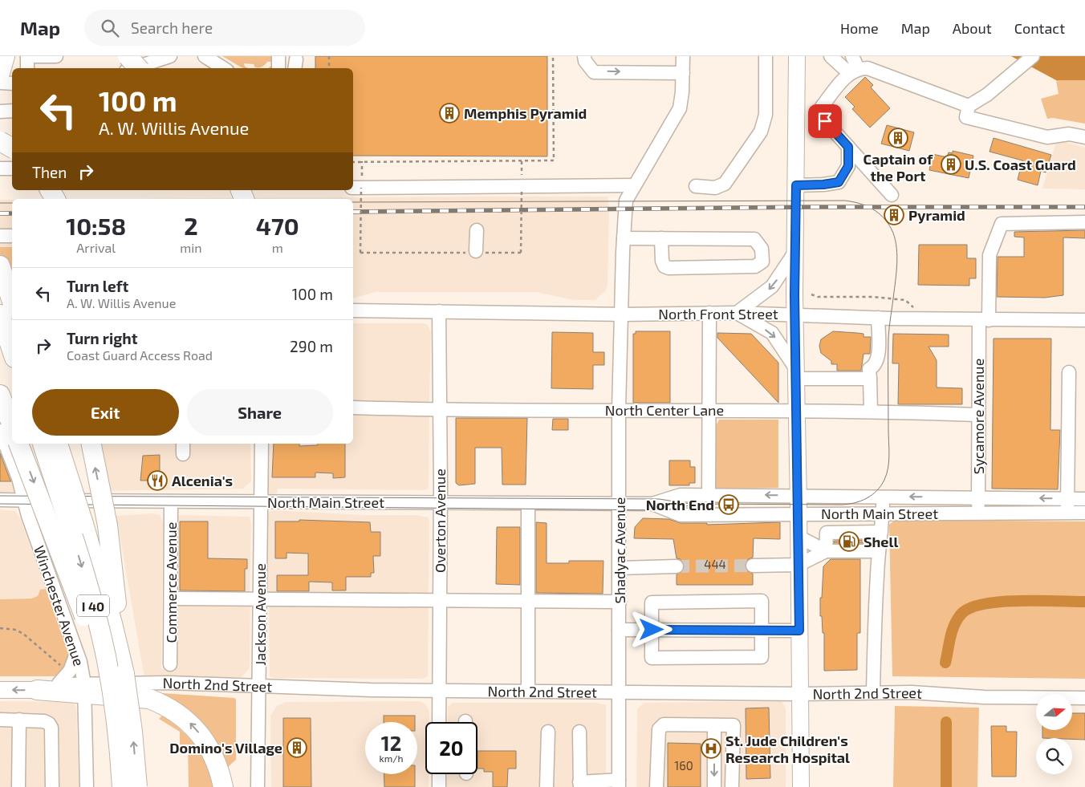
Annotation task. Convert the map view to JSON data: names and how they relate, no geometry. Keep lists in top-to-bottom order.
{
  "streets": {
    "highway": ["I 40"],
    "main road": ["North 2nd Street"],
    "street": [
      "North Front Street",
      "North Center Lane",
      "Sycamore Avenue",
      "North Main Street",
      "Overton Avenue",
      "Shadyac Avenue",
      "Commerce Avenue",
      "Winchester Avenue",
      "Jackson Avenue"
    ]
  },
  "crossings": [
    ["North Front Street", "Sycamore Avenue"],
    ["North Front Street", "Overton Avenue"],
    ["North Front Street", "Shadyac Avenue"],
    ["North Center Lane", "Sycamore Avenue"],
    ["North Center Lane", "Overton Avenue"],
    ["North Center Lane", "Shadyac Avenue"],
    ["Sycamore Avenue", "North Main Street"],
    ["North Main Street", "Overton Avenue"],
    ["North Main Street", "Shadyac Avenue"],
    ["North Main Street", "Commerce Avenue"],
    ["North Main Street", "Winchester Avenue"],
    ["North Main Street", "Jackson Avenue"],
    ["Overton Avenue", "North 2nd Street"],
    ["Shadyac Avenue", "North 2nd Street"],
    ["Winchester Avenue", "North 2nd Street"],
    ["Jackson Avenue", "North 2nd Street"]
  ],
  "places": {
    "building": [
      "Memphis Pyramid",
      "Captain of the Port",
      "U.S. Coast Guard",
      "Pyramid",
      "Domino's Village"
    ],
    "restaurant": ["Alcenia's"],
    "bus stop": ["North End"],
    "fuel station": ["Shell"],
    "hospital": ["St. Jude Children's Research Hospital"]
  },
  "house_numbers": ["444", "160"],
  "north": "right",
  "page": {
    "header": "Map",
    "search": "Search here",
    "nav": [
      "Home",
      "Map",
      "About",
      "Contact"
    ],
    "turn": ["100 m", "A. W. Willis Avenue"],
    "then": "Then",
    "eta": [
      "10:58",
      "Arrival",
      "2",
      "min",
      "470",
      "m"
    ],
    "list": [
      {
        "name": "Turn left",
        "note": "A. W. Willis Avenue",
        "value": "100 m"
      },
      {
        "name": "Turn right",
        "note": "Coast Guard Access Road",
        "value": "290 m"
      }
    ],
    "buttons": ["Exit", "Share"],
    "speed": "12 km/h",
    "limit": "20"
  }
}
